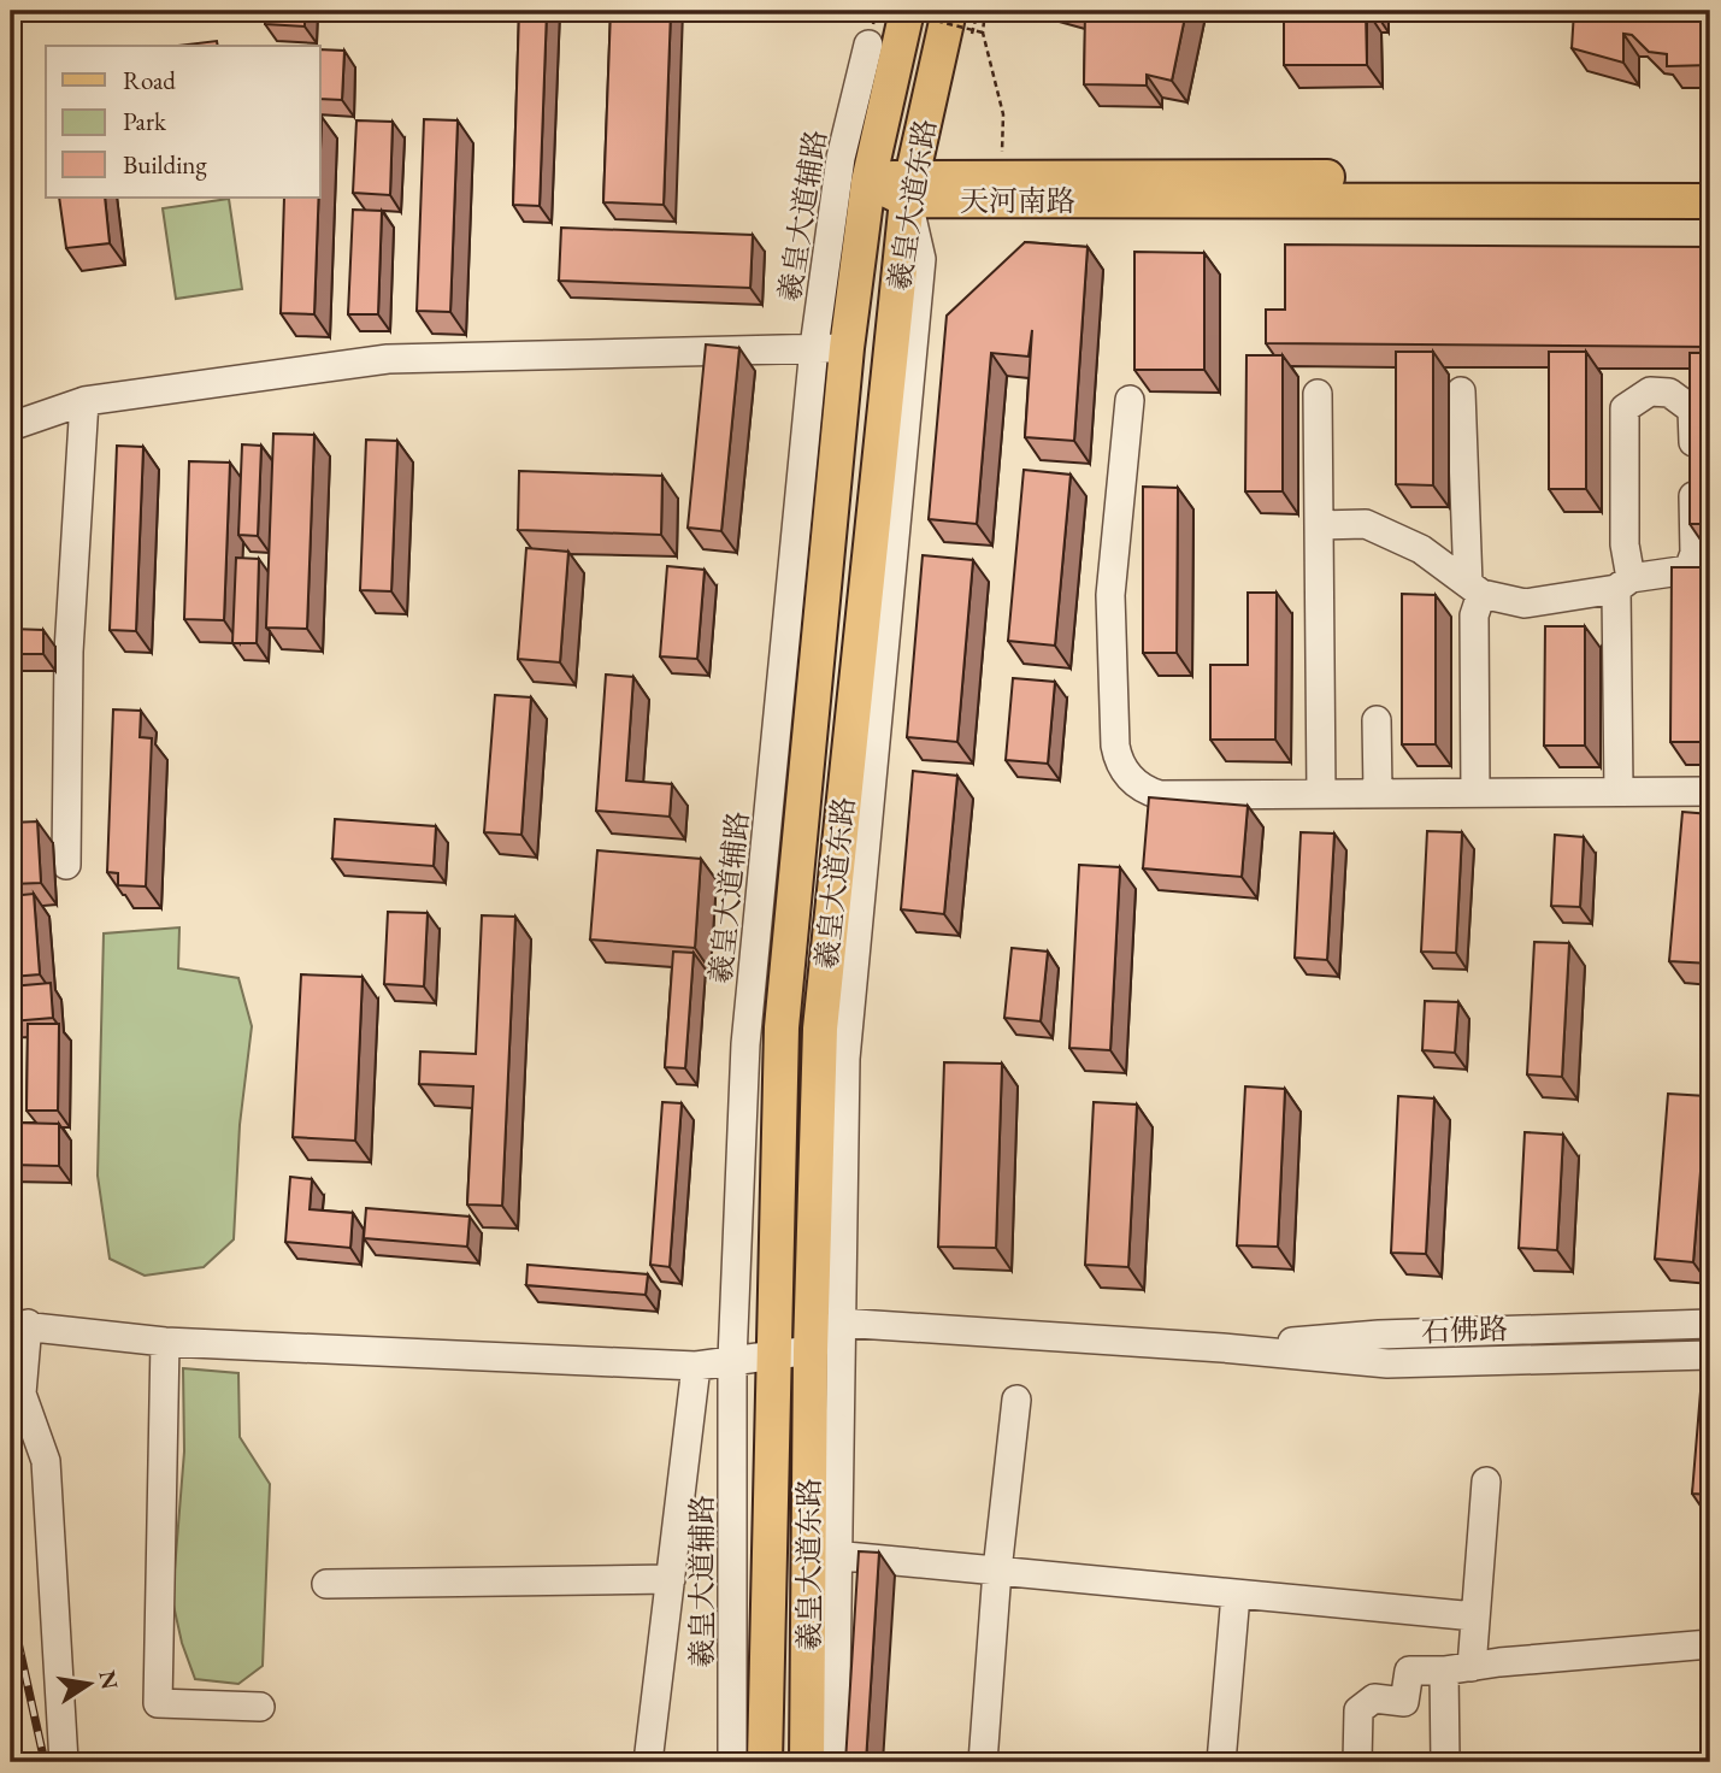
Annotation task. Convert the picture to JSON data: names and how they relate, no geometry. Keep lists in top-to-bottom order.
{
  "streets": {
    "main road": ["天河南路", "羲皇大道东路"],
    "street": ["羲皇大道辅路", "石佛路"]
  },
  "crossings": [
    ["天河南路", "羲皇大道东路"],
    ["羲皇大道东路", "羲皇大道辅路"]
  ],
  "legend": ["Road", "Park", "Building"],
  "north": "right"
}
